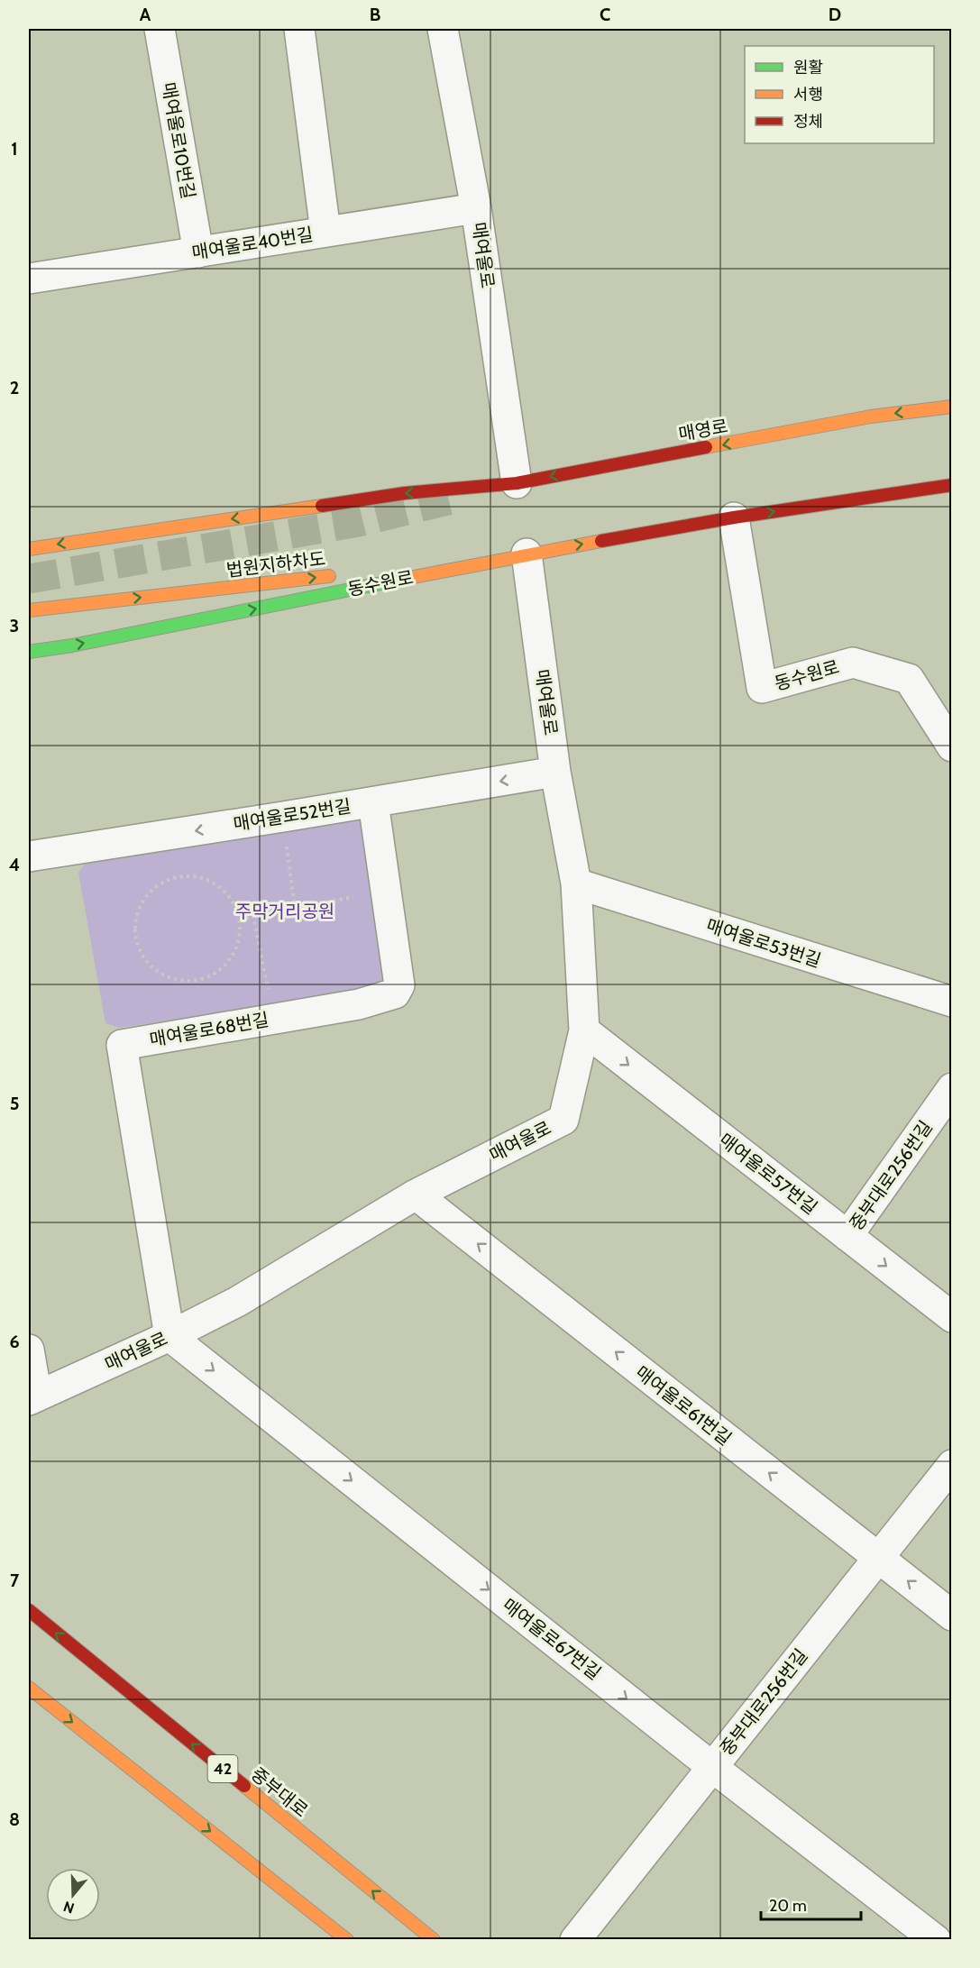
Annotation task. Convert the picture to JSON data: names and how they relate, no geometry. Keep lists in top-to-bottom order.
{
  "streets": {
    "main road": [
      "매영로",
      "법원지하차도",
      "동수원로",
      "42",
      "중부대로"
    ],
    "street": [
      "매여울로10번길",
      "매여울로40번길",
      "매여울로",
      "매여울로52번길",
      "매여울로53번길",
      "매여울로68번길",
      "매여울로57번길",
      "중부대로256번길",
      "매여울로61번길",
      "매여울로67번길"
    ]
  },
  "crossings": [
    ["매여울로10번길", "매여울로40번길"],
    ["매여울로40번길", "매여울로"],
    ["매여울로", "매영로"],
    ["매여울로", "동수원로"],
    ["매여울로", "매여울로52번길"],
    ["매여울로", "매여울로53번길"],
    ["매여울로", "매여울로68번길"],
    ["매여울로", "매여울로57번길"],
    ["매여울로", "매여울로61번길"],
    ["매여울로", "매여울로67번길"],
    ["매여울로52번길", "매여울로68번길"],
    ["매여울로68번길", "매여울로67번길"],
    ["매여울로57번길", "중부대로256번길"],
    ["중부대로256번길", "매여울로61번길"],
    ["중부대로256번길", "매여울로67번길"]
  ],
  "one_way": [
    "매영로",
    "법원지하차도",
    "동수원로",
    "매여울로52번길",
    "매여울로57번길",
    "매여울로61번길",
    "매여울로67번길"
  ],
  "parks": ["주막거리공원"],
  "legend": ["원활", "서행", "정체"],
  "scale_bar": "20 m",
  "north": "bottom",
  "grid": {
    "columns": [
      "A",
      "B",
      "C",
      "D"
    ],
    "rows": [
      "1",
      "2",
      "3",
      "4",
      "5",
      "6",
      "7",
      "8"
    ]
  }
}
